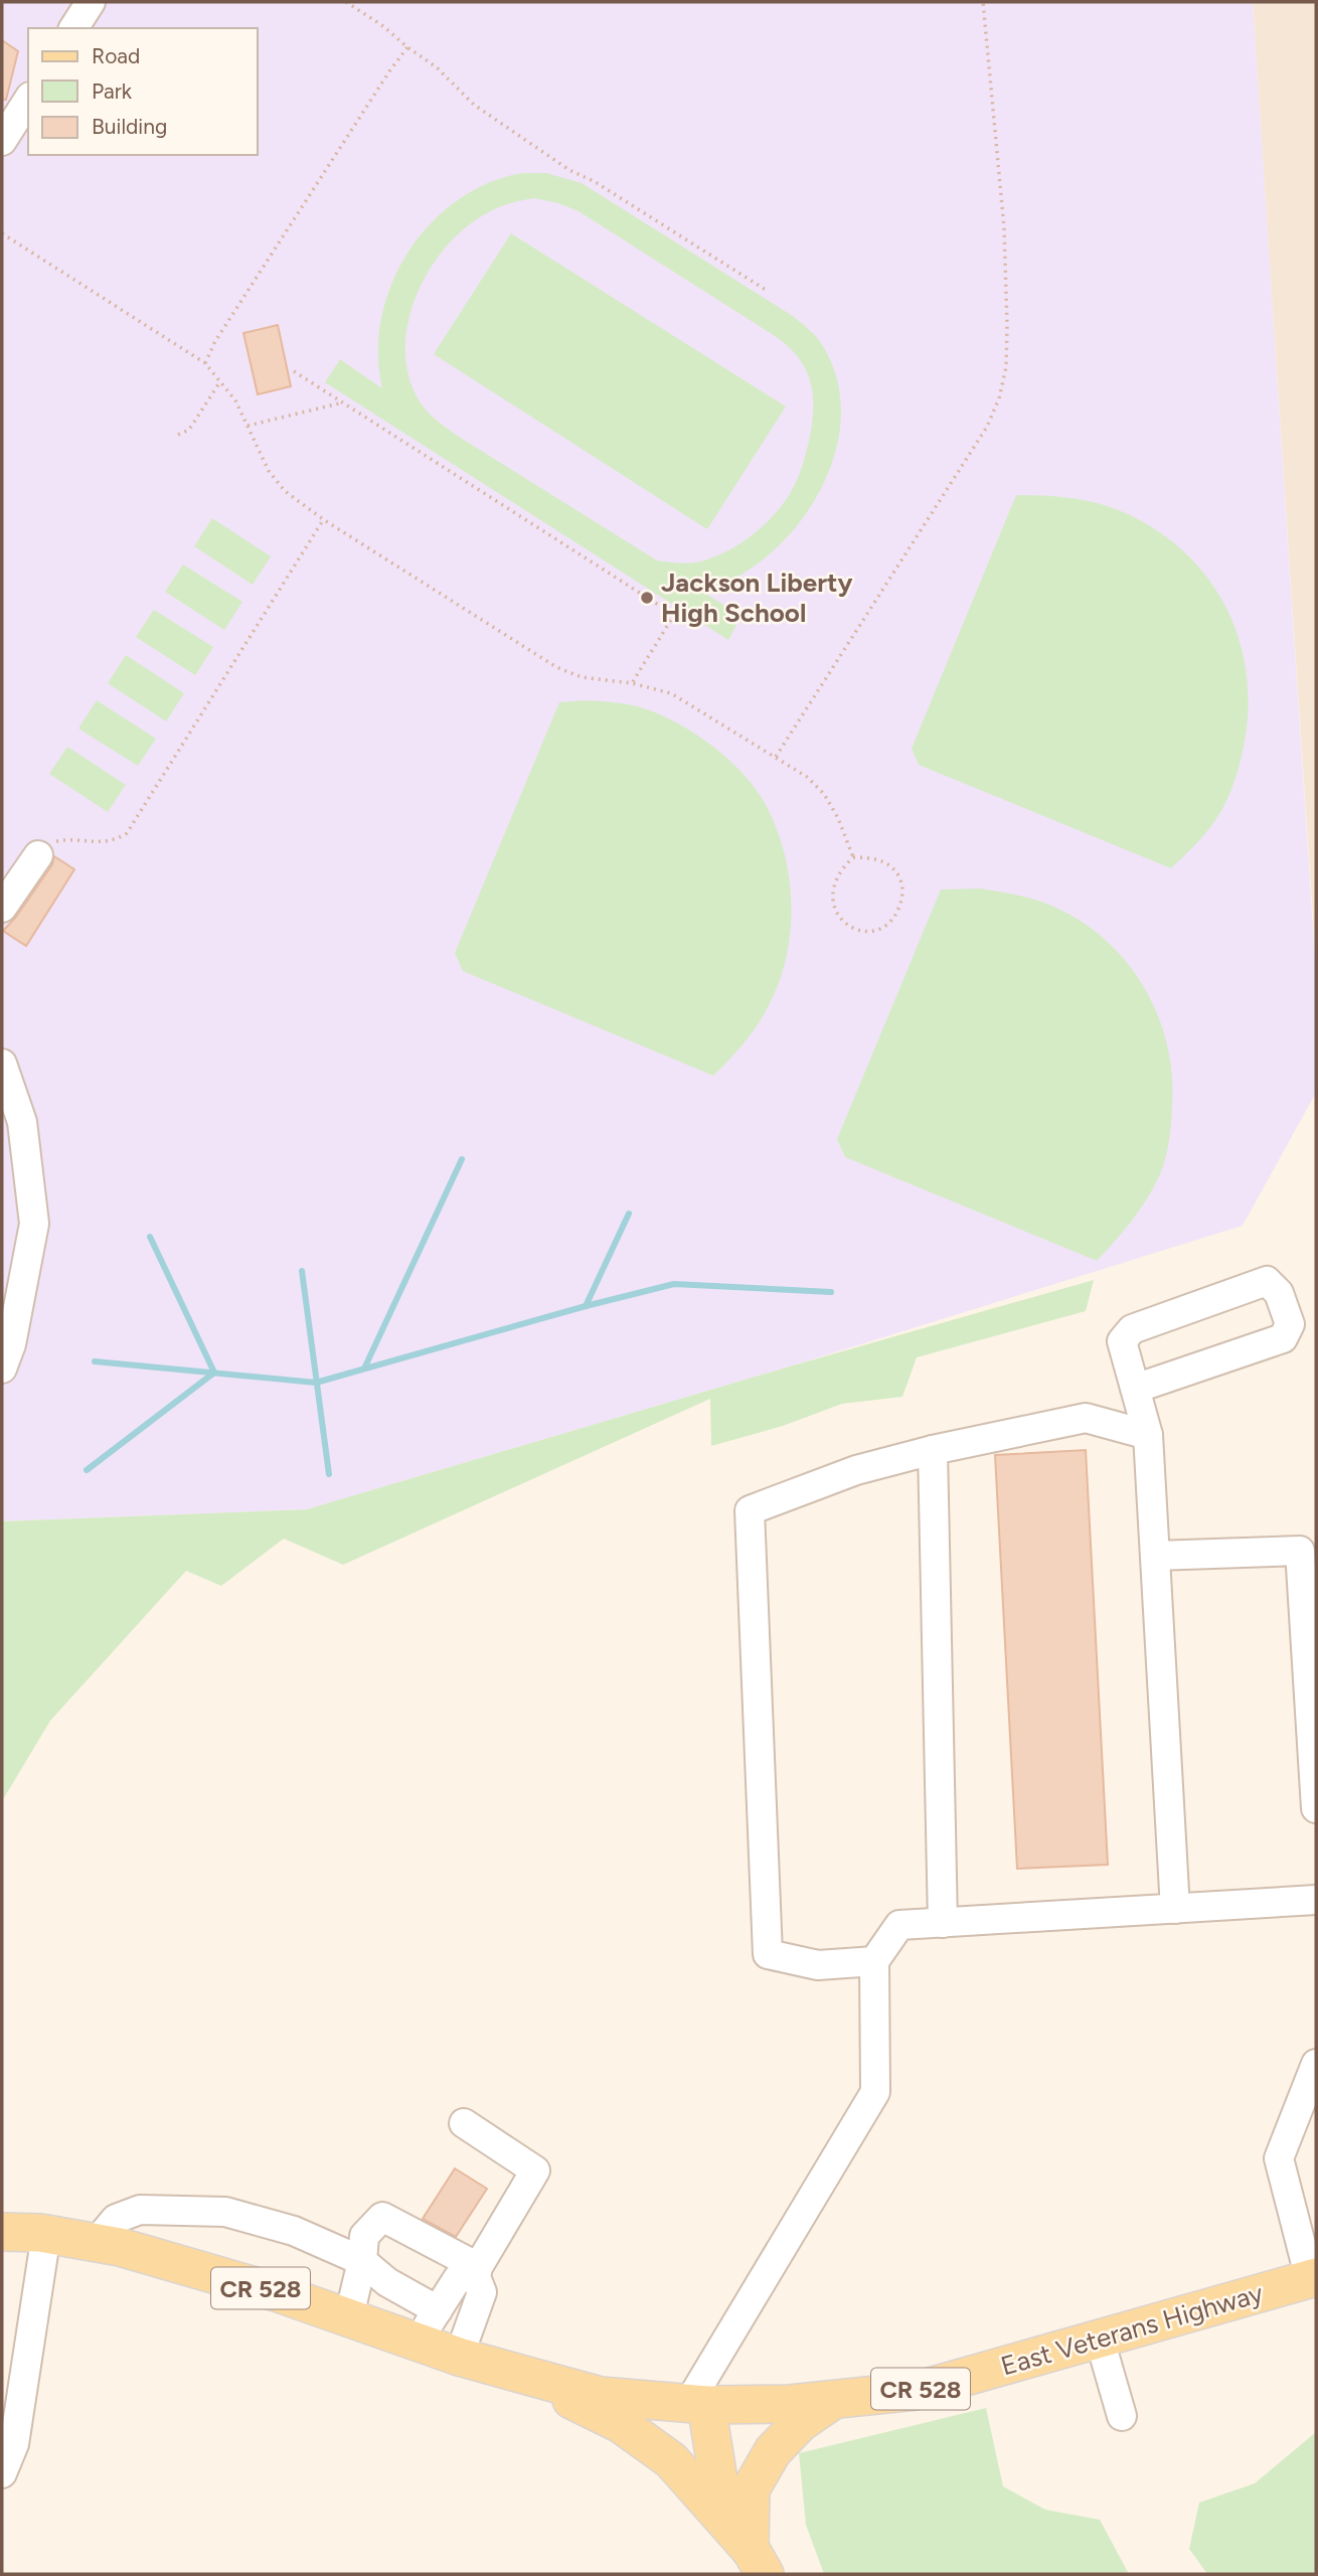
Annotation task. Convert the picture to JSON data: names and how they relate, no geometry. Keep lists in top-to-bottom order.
{
  "streets": {
    "main road": ["CR 528", "East Veterans Highway"]
  },
  "places": ["Jackson Liberty High School"],
  "legend": ["Road", "Park", "Building"]
}
